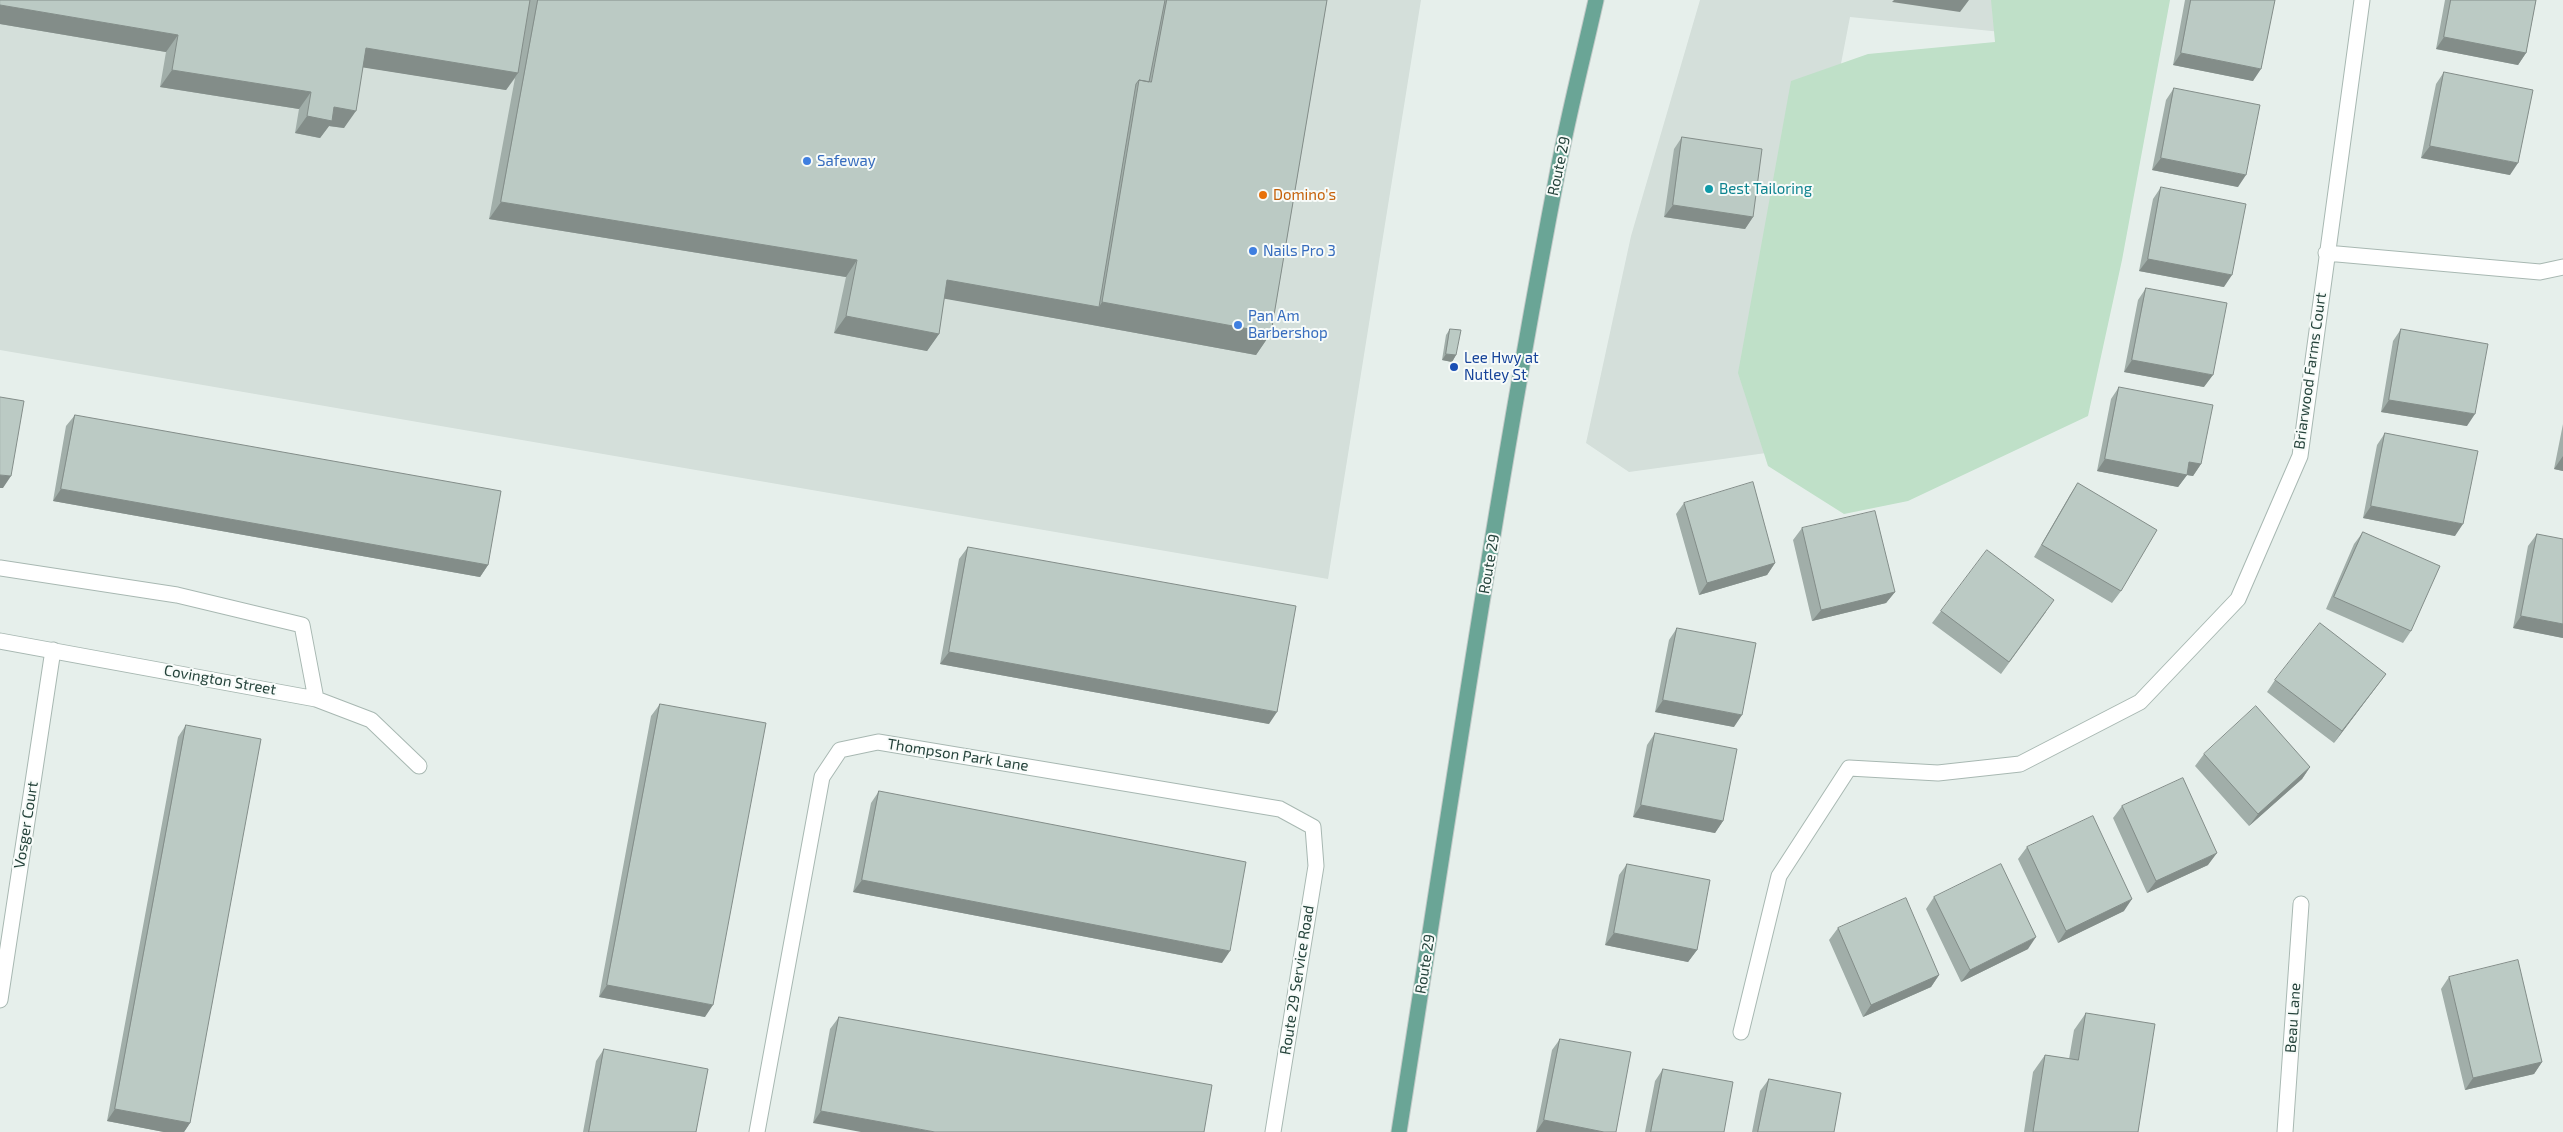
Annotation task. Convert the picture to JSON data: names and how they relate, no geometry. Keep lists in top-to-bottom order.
{
  "streets": {
    "main road": ["Route 29"],
    "street": [
      "Briarwood Farms Court",
      "Covington Street",
      "Thompson Park Lane",
      "Vosger Court",
      "Route 29 Service Road",
      "Beau Lane"
    ]
  },
  "crossings": [
    ["Covington Street", "Vosger Court"],
    ["Thompson Park Lane", "Route 29 Service Road"]
  ],
  "places": [
    "Safeway",
    "Best Tailoring",
    "Domino's",
    "Nails Pro 3",
    "Pan Am Barbershop",
    "Lee Hwy at Nutley St"
  ]
}
